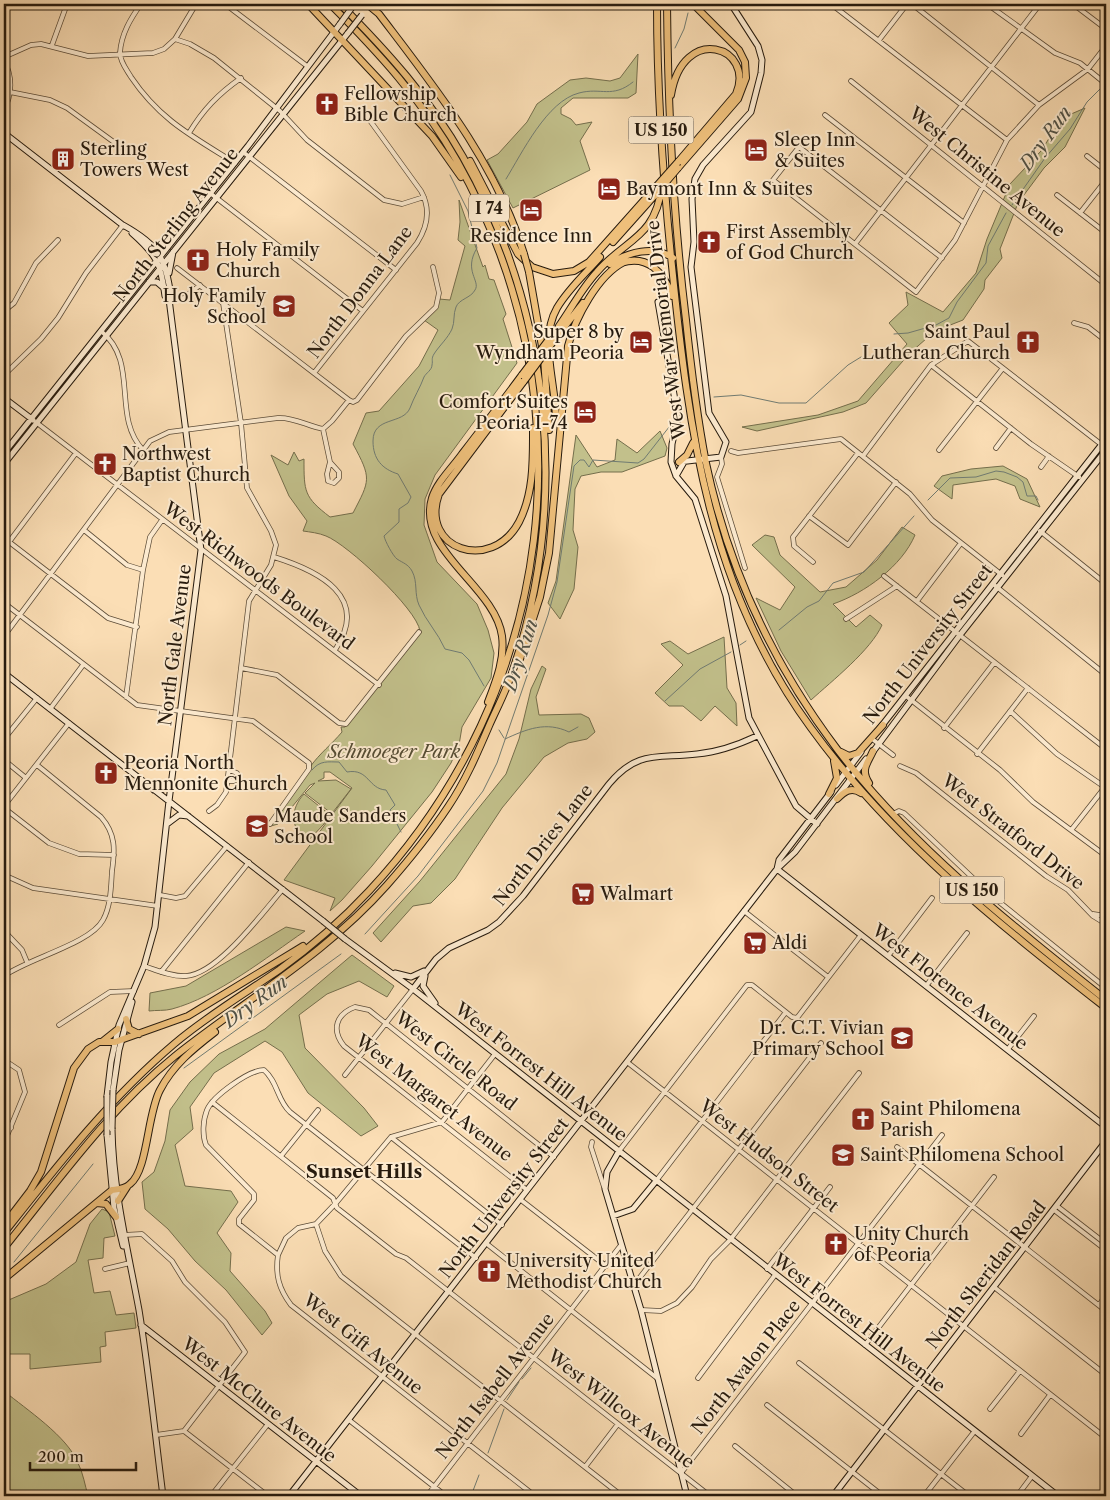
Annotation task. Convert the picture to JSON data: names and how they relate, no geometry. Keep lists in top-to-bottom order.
{
  "streets": {
    "highway": ["US 150", "I 74", "West War Memorial Drive"],
    "main road": [
      "North Sterling Avenue",
      "West Richwoods Boulevard",
      "North University Street",
      "North Gale Avenue",
      "North Dries Lane",
      "West Florence Avenue",
      "West Forrest Hill Avenue",
      "North Sheridan Road",
      "West McClure Avenue"
    ],
    "street": [
      "West Christine Avenue",
      "North Donna Lane",
      "West Stratford Drive",
      "West Circle Road",
      "West Margaret Avenue",
      "West Hudson Street",
      "West Gift Avenue",
      "North Avalon Place",
      "North Isabell Avenue",
      "West Willcox Avenue"
    ]
  },
  "crossings": [
    ["North Sterling Avenue", "West Richwoods Boulevard"],
    ["North Sterling Avenue", "North Gale Avenue"],
    ["West War Memorial Drive", "North University Street"],
    ["West Richwoods Boulevard", "North Gale Avenue"],
    ["North University Street", "West Florence Avenue"],
    ["North University Street", "West Circle Road"],
    ["North University Street", "West Forrest Hill Avenue"],
    ["North University Street", "West Margaret Avenue"],
    ["North University Street", "West Hudson Street"],
    ["North University Street", "West Gift Avenue"],
    ["North University Street", "West McClure Avenue"],
    ["North University Street", "West Willcox Avenue"],
    ["North Gale Avenue", "West Forrest Hill Avenue"],
    ["North Gale Avenue", "West McClure Avenue"],
    ["North Dries Lane", "West Circle Road"],
    ["North Dries Lane", "West Forrest Hill Avenue"],
    ["North Dries Lane", "West Margaret Avenue"],
    ["West Circle Road", "West Margaret Avenue"],
    ["West Forrest Hill Avenue", "North Sheridan Road"],
    ["West Forrest Hill Avenue", "North Avalon Place"],
    ["West Hudson Street", "North Sheridan Road"],
    ["West Hudson Street", "North Avalon Place"],
    ["West Gift Avenue", "North Isabell Avenue"],
    ["North Avalon Place", "West Willcox Avenue"],
    ["North Isabell Avenue", "West Willcox Avenue"]
  ],
  "districts": ["Sunset Hills"],
  "water": ["Dry Run"],
  "parks": ["Schmoeger Park"],
  "places": {
    "church": [
      "Fellowship Bible Church",
      "First Assembly of God Church",
      "Holy Family Church",
      "Saint Paul Lutheran Church",
      "Northwest Baptist Church",
      "Peoria North Mennonite Church",
      "Saint Philomena Parish",
      "Unity Church of Peoria",
      "University United Methodist Church"
    ],
    "hotel": [
      "Sleep Inn & Suites",
      "Baymont Inn & Suites",
      "Residence Inn",
      "Super 8 by Wyndham Peoria",
      "Comfort Suites Peoria I-74"
    ],
    "building": ["Sterling Towers West"],
    "school or university": [
      "Holy Family School",
      "Maude Sanders School",
      "Dr. C.T. Vivian Primary School",
      "Saint Philomena School"
    ],
    "supermarket": ["Walmart", "Aldi"]
  },
  "scale_bar": "200 m"
}
